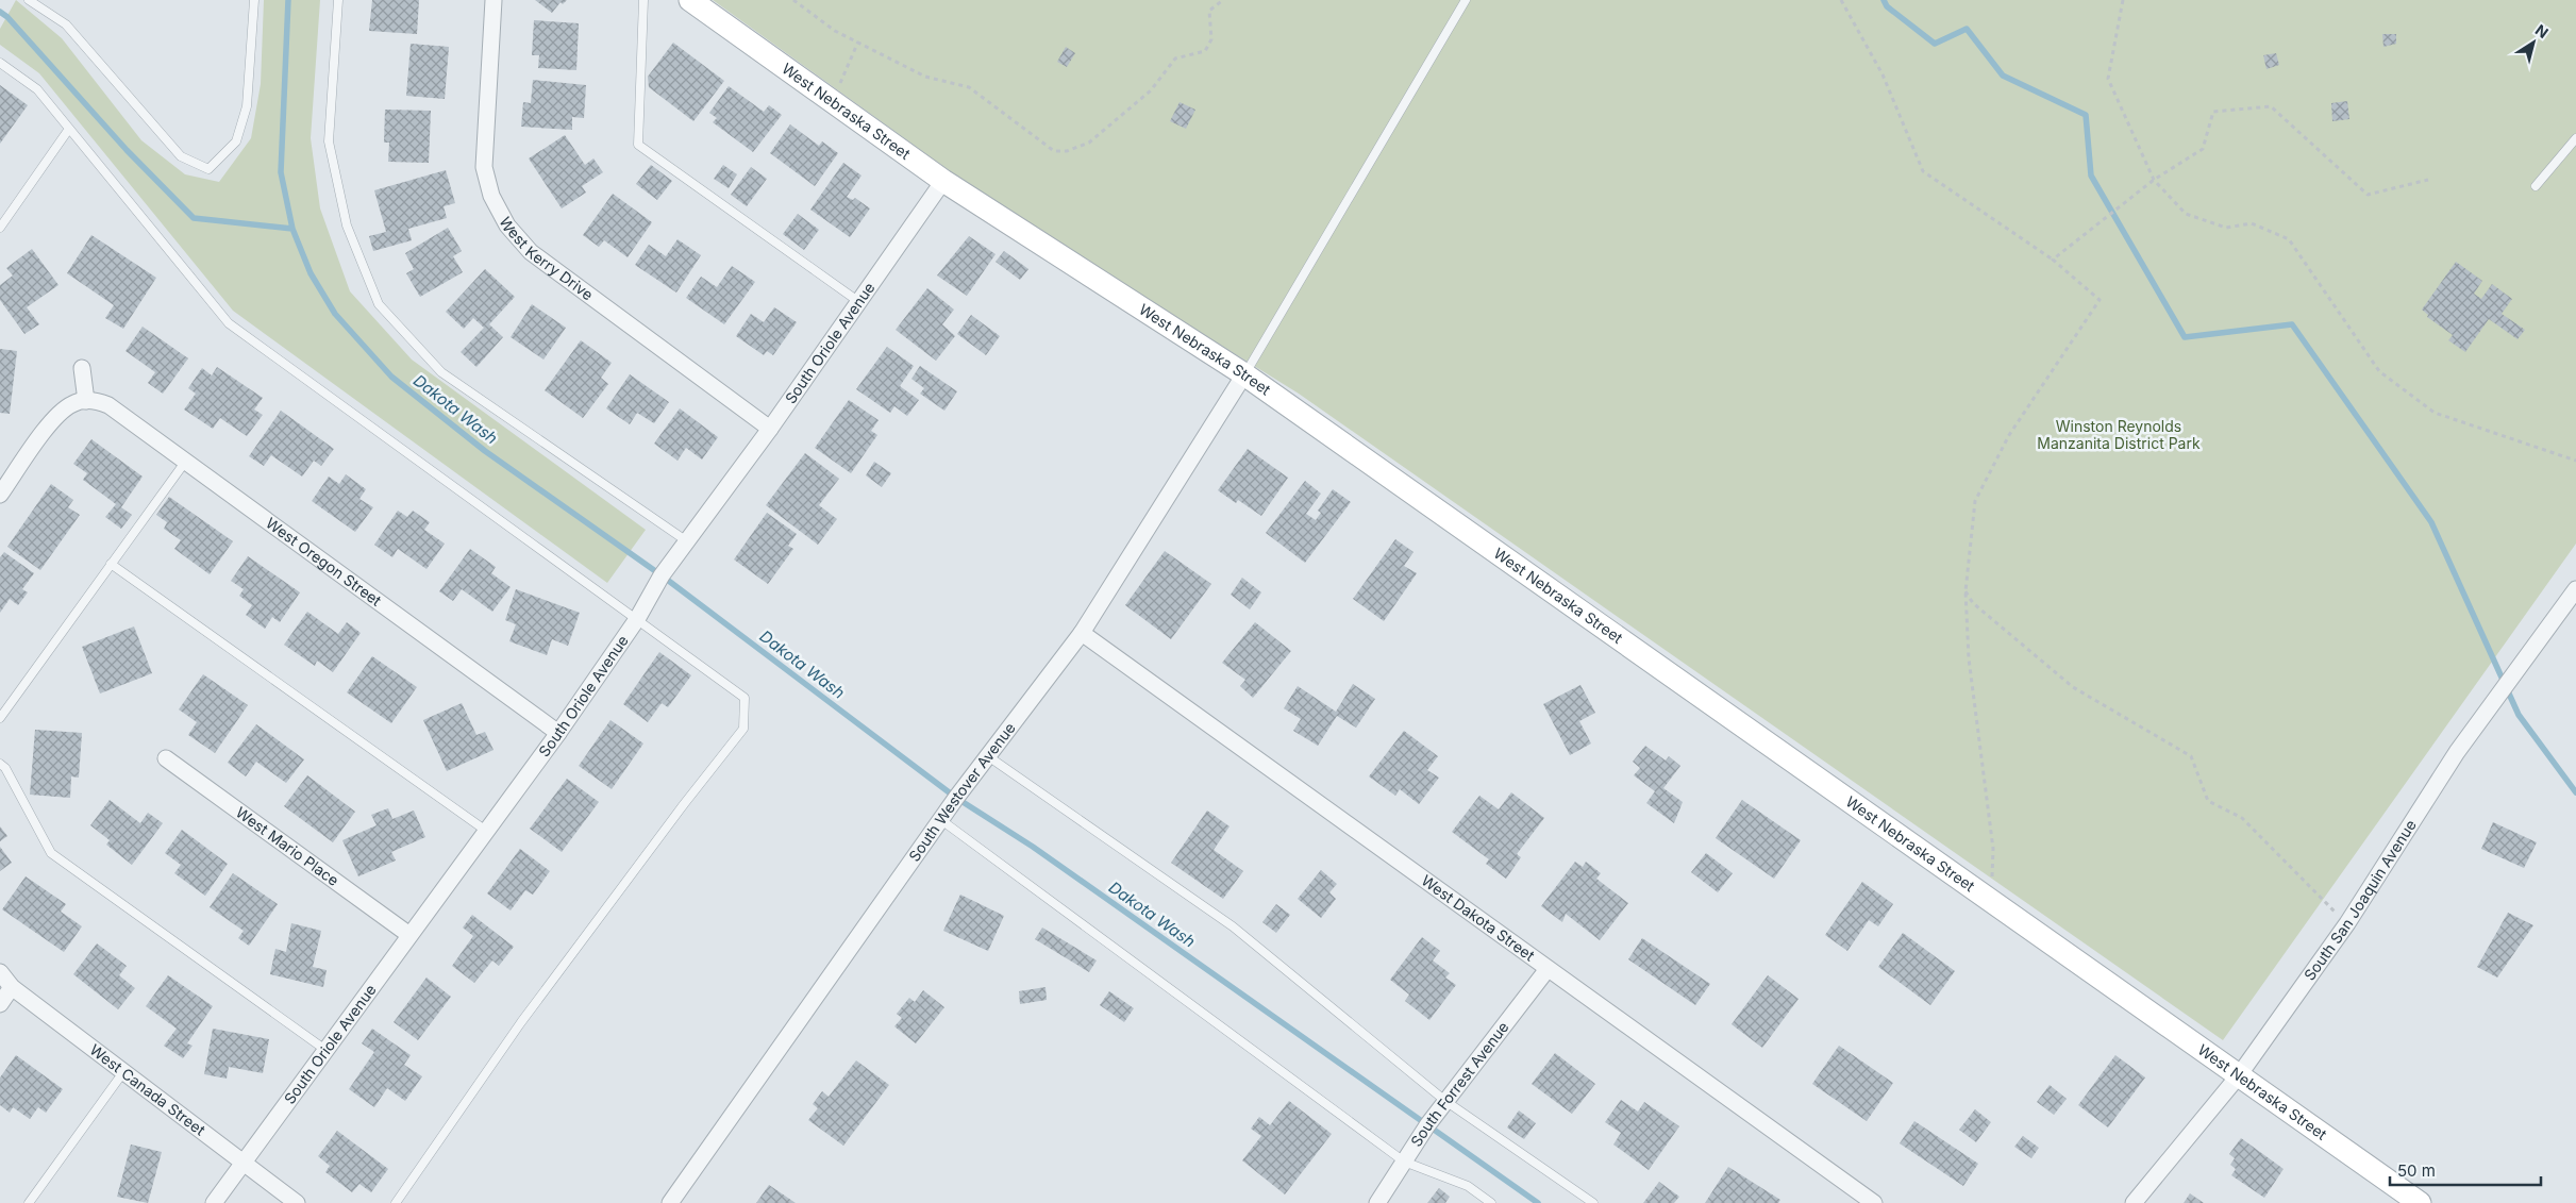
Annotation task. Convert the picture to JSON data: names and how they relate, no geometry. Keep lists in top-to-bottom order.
{
  "streets": {
    "street": [
      "West Nebraska Street",
      "West Kerry Drive",
      "South Oriole Avenue",
      "West Oregon Street",
      "South Westover Avenue",
      "West Mario Place",
      "South San Joaquin Avenue",
      "West Dakota Street",
      "South Forrest Avenue",
      "West Canada Street"
    ]
  },
  "crossings": [
    ["West Nebraska Street", "South Oriole Avenue"],
    ["West Nebraska Street", "South Westover Avenue"],
    ["West Nebraska Street", "South San Joaquin Avenue"],
    ["West Kerry Drive", "South Oriole Avenue"],
    ["South Oriole Avenue", "West Oregon Street"],
    ["South Oriole Avenue", "West Mario Place"],
    ["South Oriole Avenue", "West Canada Street"],
    ["South Westover Avenue", "West Dakota Street"],
    ["West Dakota Street", "South Forrest Avenue"]
  ],
  "water": ["Dakota Wash"],
  "parks": ["Winston Reynolds Manzanita District Park"],
  "scale_bar": "50 m",
  "north": "top right"
}
